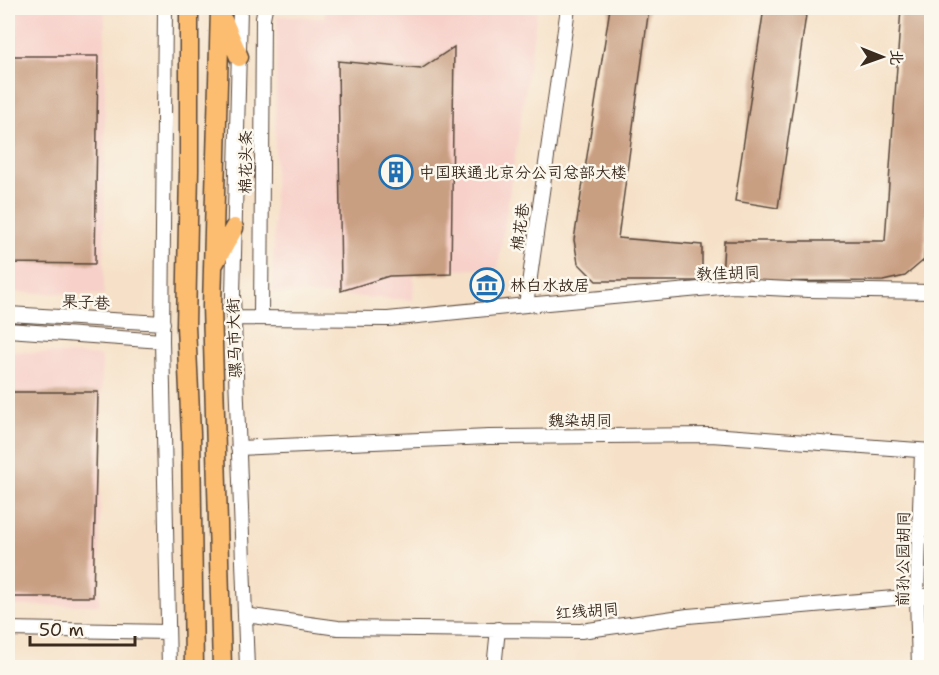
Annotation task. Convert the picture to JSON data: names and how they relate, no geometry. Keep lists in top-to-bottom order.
{
  "streets": {
    "main road": ["骡马市大街"],
    "street": [
      "棉花头条",
      "棉花巷",
      "教佳胡同",
      "果子巷",
      "魏染胡同",
      "前孙公园胡同",
      "红线胡同"
    ]
  },
  "crossings": [
    ["棉花巷", "教佳胡同"],
    ["骡马市大街", "魏染胡同"],
    ["骡马市大街", "红线胡同"],
    ["魏染胡同", "前孙公园胡同"],
    ["前孙公园胡同", "红线胡同"]
  ],
  "places": {
    "building": ["中国联通北京分公司总部大楼"],
    "museum": ["林白水故居"]
  },
  "scale_bar": "50 m",
  "north": "right"
}
